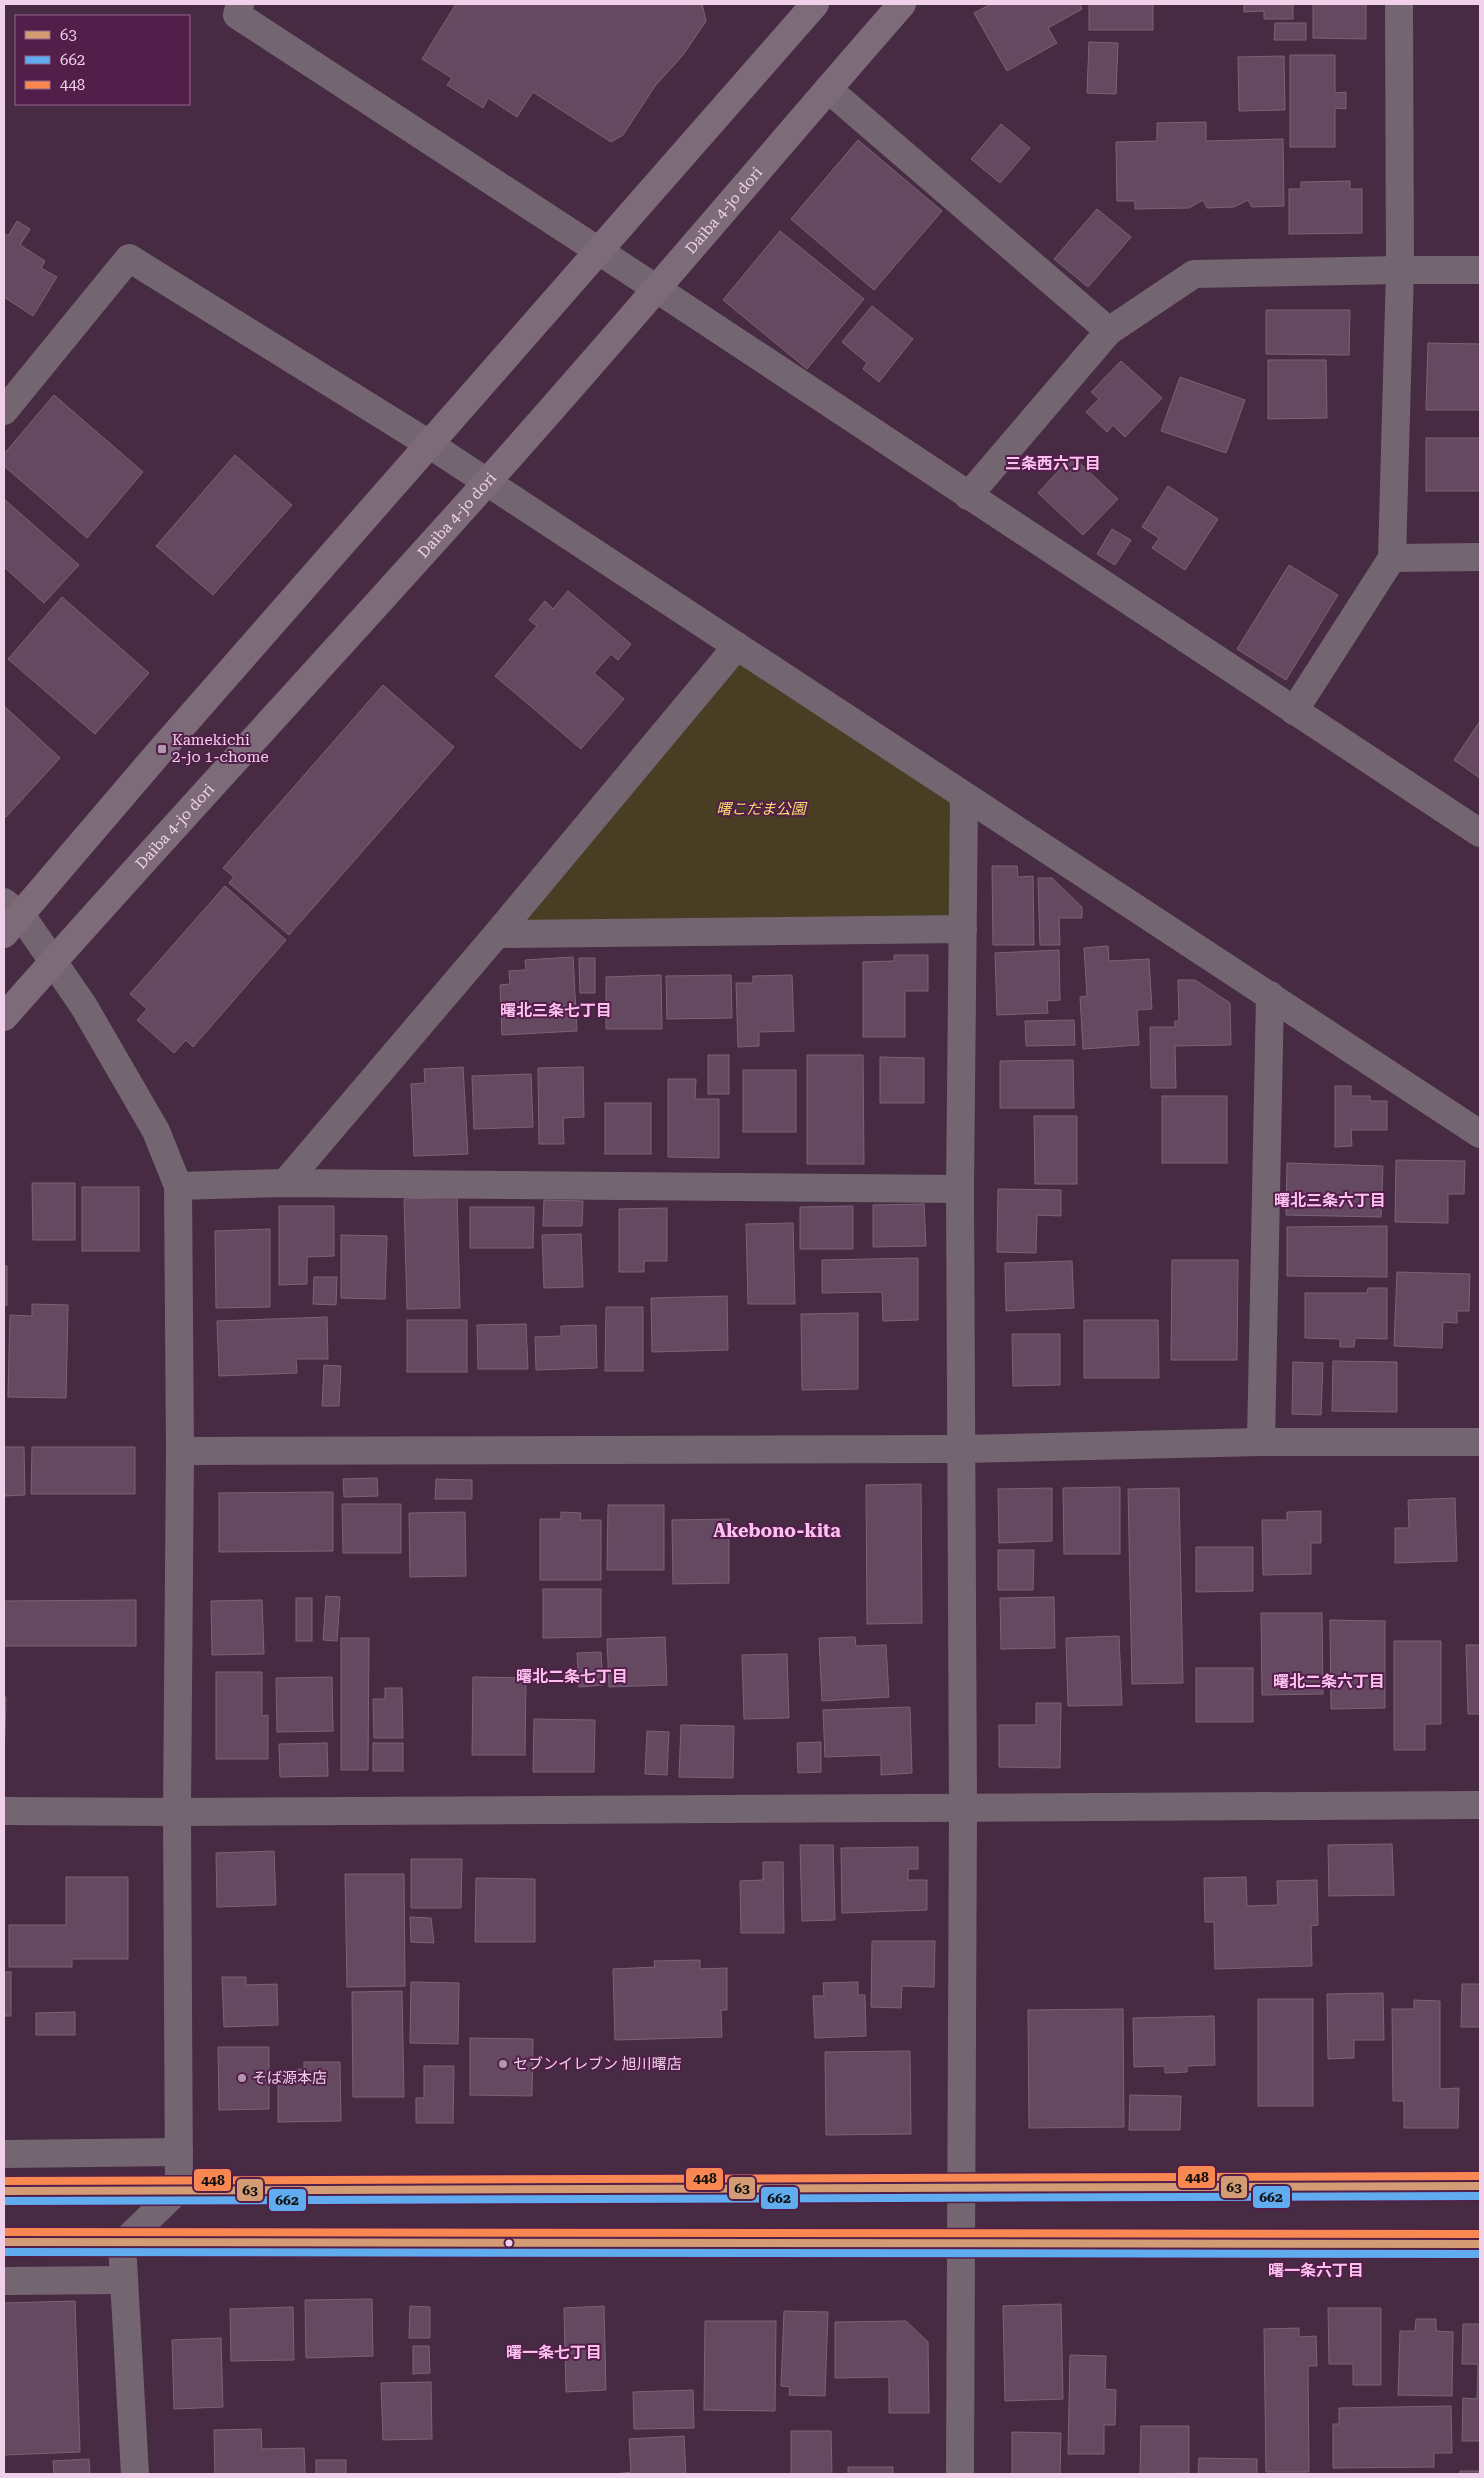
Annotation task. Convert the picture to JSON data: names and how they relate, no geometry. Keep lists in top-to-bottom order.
{
  "streets": {
    "highway": ["Daiba 4-jo dori"]
  },
  "districts": [
    "三条西六丁目",
    "曙北三条七丁目",
    "曙北三条六丁目",
    "Akebono-kita",
    "曙北二条七丁目",
    "曙北二条六丁目",
    "曙一条六丁目",
    "曙一条七丁目"
  ],
  "parks": ["曙こだま公園"],
  "places": {
    "transit": ["Kamekichi 2-jo 1-chome"],
    "other": ["セブンイレブン 旭川曙店", "そば源本店"]
  },
  "lines": ["transit line 448", "transit line 63", "transit line 662"],
  "legend": ["63", "662", "448"]
}
